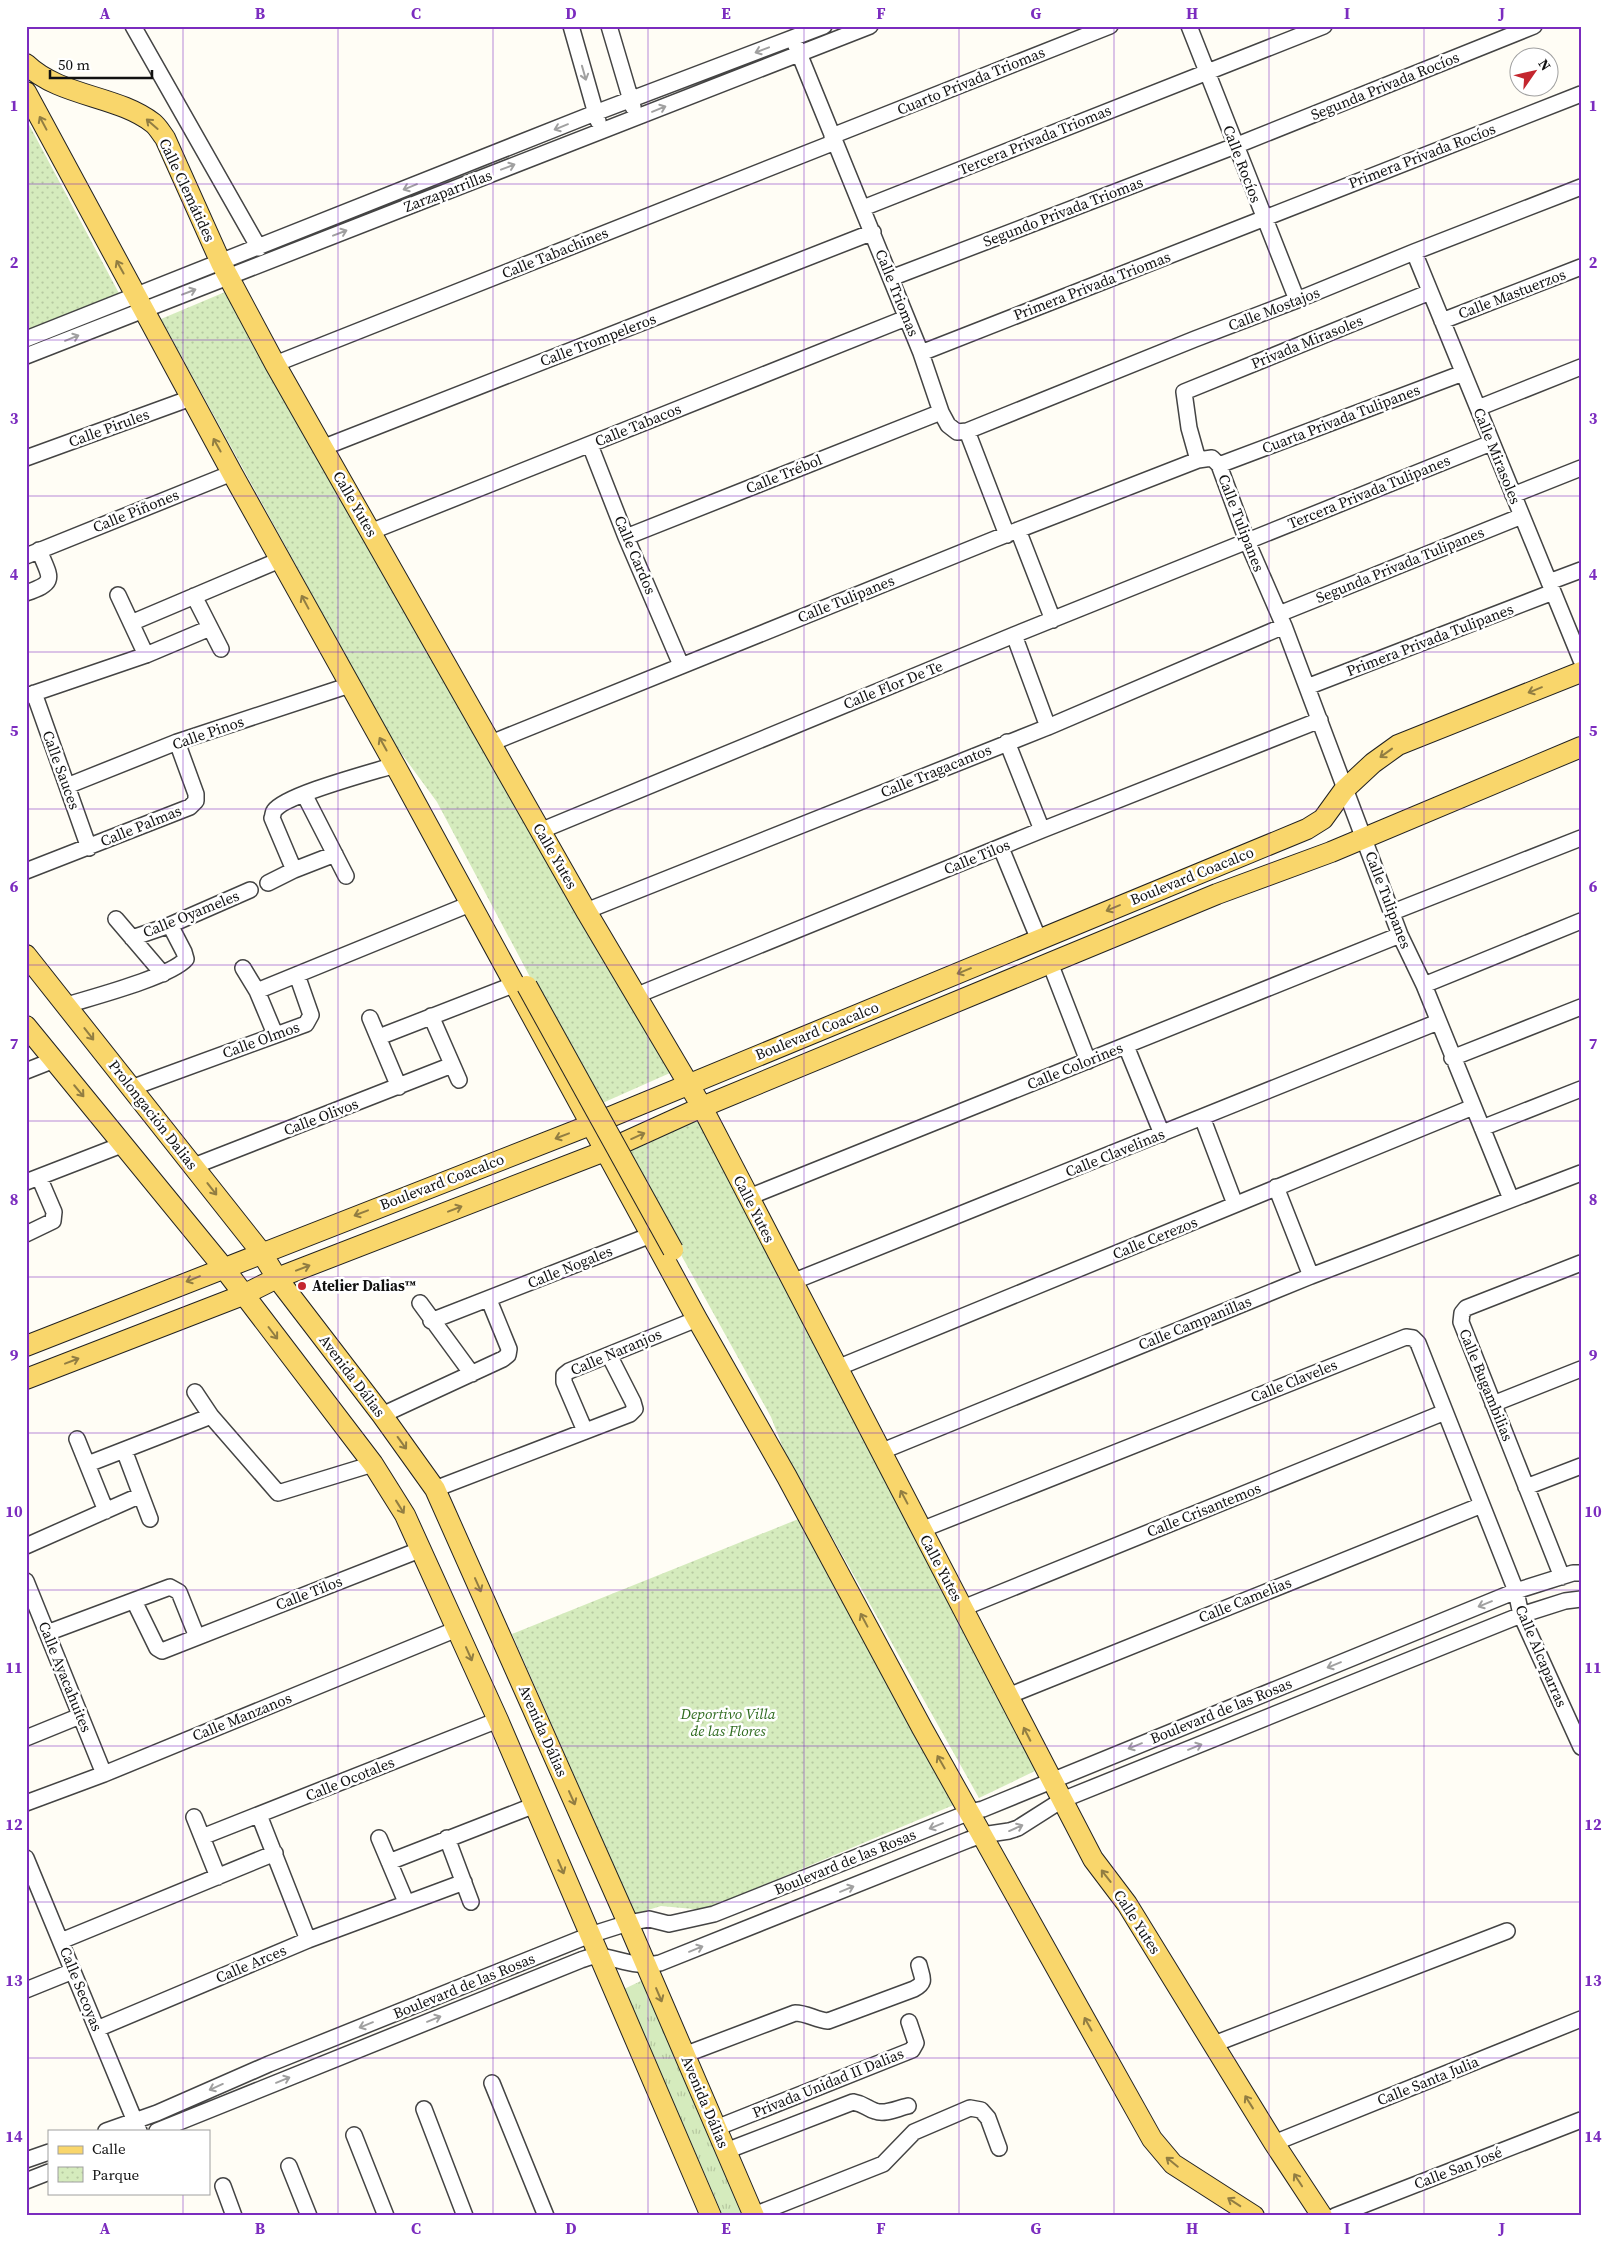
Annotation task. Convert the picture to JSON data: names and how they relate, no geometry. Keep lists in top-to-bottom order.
{
  "streets": {
    "main road": [
      "Calle Clemátides",
      "Calle Yutes",
      "Boulevard Coacalco",
      "Prolongación Dalias",
      "Avenida Dálias"
    ],
    "street": [
      "Cuarto Privada Triomas",
      "Segunda Privada Rocíos",
      "Tercera Privada Triomas",
      "Primera Privada Rocíos",
      "Calle Rocíos",
      "Zarzaparrillas",
      "Segundo Privada Triomas",
      "Calle Tabachines",
      "Primera Privada Triomas",
      "Calle Triomas",
      "Calle Mastuerzos",
      "Calle Mostajos",
      "Calle Trompeleros",
      "Privada Mirasoles",
      "Cuarta Privada Tulipanes",
      "Calle Tabacos",
      "Calle Pirules",
      "Calle Mirasoles",
      "Calle Trébol",
      "Tercera Privada Tulipanes",
      "Calle Piñones",
      "Calle Tulipanes",
      "Calle Cardos",
      "Segunda Privada Tulipanes",
      "Primera Privada Tulipanes",
      "Calle Flor De Te",
      "Calle Pinos",
      "Calle Sauces",
      "Calle Tragacantos",
      "Calle Palmas",
      "Calle Tilos",
      "Calle Oyameles",
      "Calle Olmos",
      "Calle Colorines",
      "Calle Olivos",
      "Calle Clavelinas",
      "Calle Cerezos",
      "Calle Nogales",
      "Calle Campanillas",
      "Calle Naranjos",
      "Calle Claveles",
      "Calle Bugambilias",
      "Calle Crisantemos",
      "Calle Camelias",
      "Calle Alcaparras",
      "Calle Ayacahuites",
      "Boulevard de las Rosas",
      "Calle Manzanos",
      "Calle Ocotales",
      "Calle Arces",
      "Calle Secoyas",
      "Calle Santa Julia",
      "Privada Unidad II Dalias",
      "Calle San José"
    ]
  },
  "crossings": [
    ["Cuarto Privada Triomas", "Calle Tabachines"],
    ["Cuarto Privada Triomas", "Calle Triomas"],
    ["Segunda Privada Rocíos", "Calle Rocíos"],
    ["Segunda Privada Rocíos", "Segundo Privada Triomas"],
    ["Tercera Privada Triomas", "Calle Rocíos"],
    ["Tercera Privada Triomas", "Calle Triomas"],
    ["Primera Privada Rocíos", "Calle Rocíos"],
    ["Primera Privada Rocíos", "Primera Privada Triomas"],
    ["Calle Rocíos", "Segundo Privada Triomas"],
    ["Calle Rocíos", "Primera Privada Triomas"],
    ["Calle Rocíos", "Calle Mostajos"],
    ["Calle Clemátides", "Zarzaparrillas"],
    ["Calle Clemátides", "Calle Yutes"],
    ["Zarzaparrillas", "Calle Triomas"],
    ["Zarzaparrillas", "Calle Yutes"],
    ["Segundo Privada Triomas", "Calle Triomas"],
    ["Calle Tabachines", "Calle Triomas"],
    ["Calle Tabachines", "Calle Yutes"],
    ["Primera Privada Triomas", "Calle Triomas"],
    ["Calle Triomas", "Calle Mostajos"],
    ["Calle Triomas", "Calle Trompeleros"],
    ["Calle Triomas", "Calle Tabacos"],
    ["Calle Triomas", "Calle Trébol"],
    ["Calle Mastuerzos", "Calle Mirasoles"],
    ["Calle Mostajos", "Calle Mirasoles"],
    ["Calle Trompeleros", "Calle Yutes"],
    ["Privada Mirasoles", "Calle Mirasoles"],
    ["Privada Mirasoles", "Calle Tulipanes"],
    ["Cuarta Privada Tulipanes", "Calle Mirasoles"],
    ["Cuarta Privada Tulipanes", "Calle Tulipanes"],
    ["Calle Tabacos", "Calle Yutes"],
    ["Calle Tabacos", "Calle Cardos"],
    ["Calle Mirasoles", "Tercera Privada Tulipanes"],
    ["Calle Mirasoles", "Segunda Privada Tulipanes"],
    ["Calle Mirasoles", "Primera Privada Tulipanes"],
    ["Calle Trébol", "Calle Cardos"],
    ["Tercera Privada Tulipanes", "Calle Tulipanes"],
    ["Tercera Privada Tulipanes", "Calle Flor De Te"],
    ["Calle Yutes", "Calle Tulipanes"],
    ["Calle Yutes", "Calle Flor De Te"],
    ["Calle Yutes", "Calle Tragacantos"],
    ["Calle Yutes", "Calle Tilos"],
    ["Calle Yutes", "Boulevard Coacalco"],
    ["Calle Yutes", "Calle Colorines"],
    ["Calle Yutes", "Calle Clavelinas"],
    ["Calle Yutes", "Calle Cerezos"],
    ["Calle Yutes", "Calle Campanillas"],
    ["Calle Yutes", "Calle Claveles"],
    ["Calle Yutes", "Calle Crisantemos"],
    ["Calle Yutes", "Calle Camelias"],
    ["Calle Yutes", "Boulevard de las Rosas"],
    ["Calle Yutes", "Calle Santa Julia"],
    ["Calle Tulipanes", "Calle Cardos"],
    ["Calle Tulipanes", "Segunda Privada Tulipanes"],
    ["Calle Tulipanes", "Primera Privada Tulipanes"],
    ["Calle Tulipanes", "Calle Flor De Te"],
    ["Calle Tulipanes", "Calle Tragacantos"],
    ["Calle Tulipanes", "Calle Tilos"],
    ["Calle Tulipanes", "Boulevard Coacalco"],
    ["Calle Tulipanes", "Calle Colorines"],
    ["Calle Tulipanes", "Calle Clavelinas"],
    ["Calle Tulipanes", "Calle Cerezos"],
    ["Calle Tulipanes", "Calle Campanillas"],
    ["Segunda Privada Tulipanes", "Calle Tragacantos"],
    ["Calle Pinos", "Calle Sauces"],
    ["Calle Pinos", "Calle Palmas"],
    ["Calle Sauces", "Calle Palmas"],
    ["Boulevard Coacalco", "Prolongación Dalias"],
    ["Boulevard Coacalco", "Avenida Dálias"],
    ["Calle Olmos", "Prolongación Dalias"],
    ["Prolongación Dalias", "Calle Olivos"],
    ["Prolongación Dalias", "Avenida Dálias"],
    ["Avenida Dálias", "Boulevard de las Rosas"],
    ["Avenida Dálias", "Privada Unidad II Dalias"],
    ["Calle Claveles", "Calle Crisantemos"],
    ["Calle Claveles", "Calle Camelias"],
    ["Calle Claveles", "Calle Alcaparras"],
    ["Calle Claveles", "Boulevard de las Rosas"],
    ["Calle Bugambilias", "Boulevard de las Rosas"],
    ["Calle Alcaparras", "Boulevard de las Rosas"],
    ["Calle Ayacahuites", "Calle Manzanos"],
    ["Boulevard de las Rosas", "Calle Secoyas"],
    ["Calle Arces", "Calle Secoyas"]
  ],
  "parks": ["Deportivo Villa de las Flores"],
  "places": ["Atelier Dalias™"],
  "legend": ["Calle", "Parque"],
  "scale_bar": "50 m",
  "north": "top right",
  "grid": {
    "columns": [
      "A",
      "B",
      "C",
      "D",
      "E",
      "F",
      "G",
      "H",
      "I",
      "J"
    ],
    "rows": [
      "1",
      "2",
      "3",
      "4",
      "5",
      "6",
      "7",
      "8",
      "9",
      "10",
      "11",
      "12",
      "13",
      "14"
    ]
  }
}
